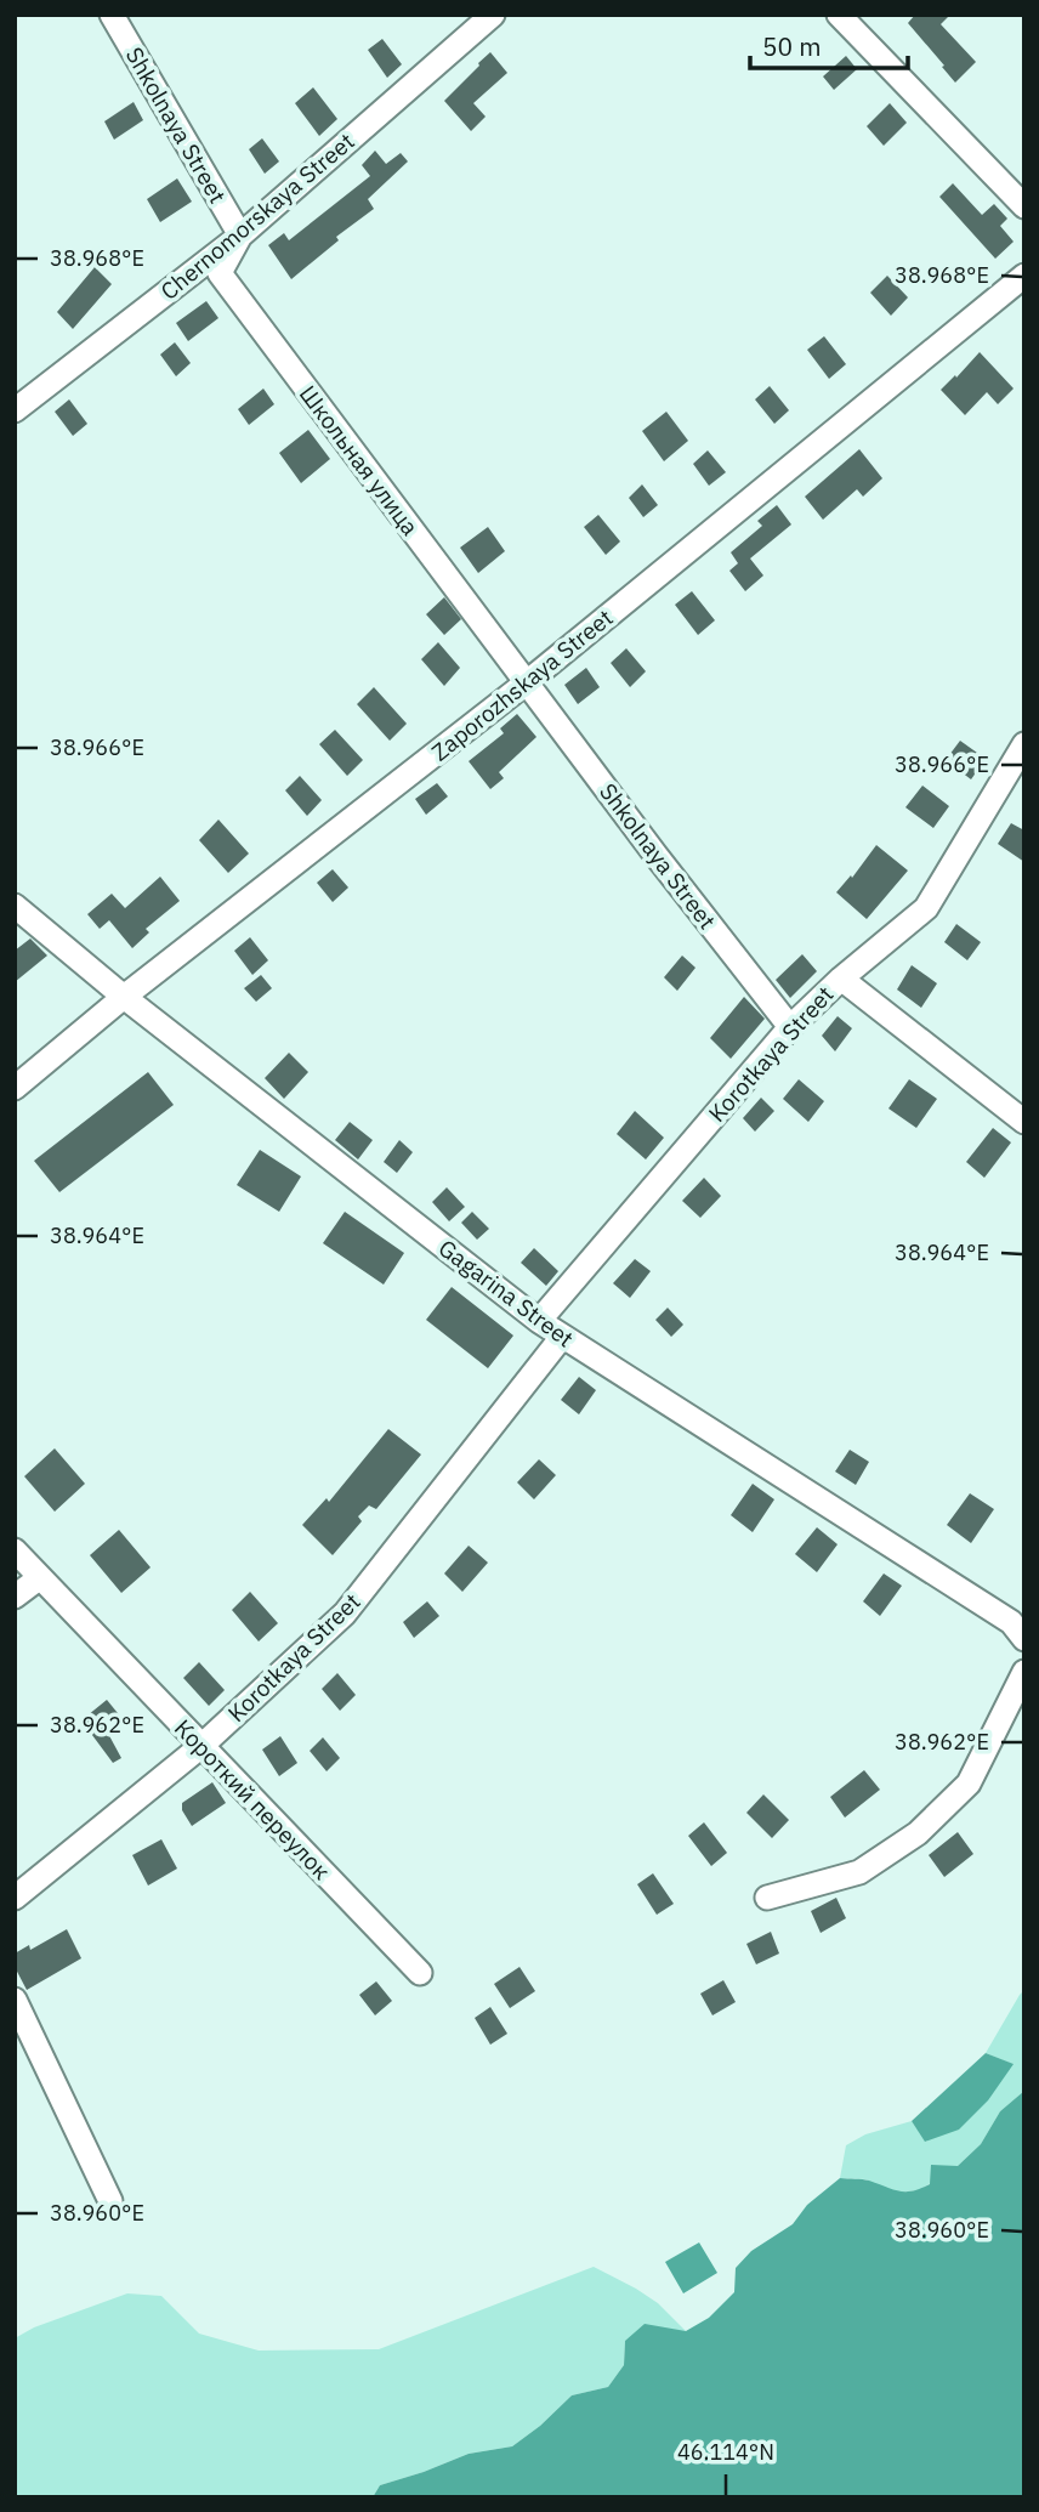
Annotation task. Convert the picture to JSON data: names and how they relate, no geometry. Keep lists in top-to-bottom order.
{
  "streets": {
    "street": [
      "Shkolnaya Street",
      "Chernomorskaya Street",
      "Школьная улица",
      "Zaporozhskaya Street",
      "Korotkaya Street",
      "Gagarina Street",
      "Короткий переулок"
    ]
  },
  "crossings": [
    ["Shkolnaya Street", "Chernomorskaya Street"],
    ["Shkolnaya Street", "Школьная улица"],
    ["Shkolnaya Street", "Zaporozhskaya Street"],
    ["Shkolnaya Street", "Korotkaya Street"],
    ["Chernomorskaya Street", "Школьная улица"],
    ["Школьная улица", "Zaporozhskaya Street"],
    ["Zaporozhskaya Street", "Gagarina Street"],
    ["Korotkaya Street", "Gagarina Street"],
    ["Korotkaya Street", "Короткий переулок"]
  ],
  "scale_bar": "50 m",
  "coordinates": [
    "38.968°E",
    "38.966°E",
    "38.964°E",
    "38.962°E",
    "38.960°E",
    "46.114°N"
  ]
}
